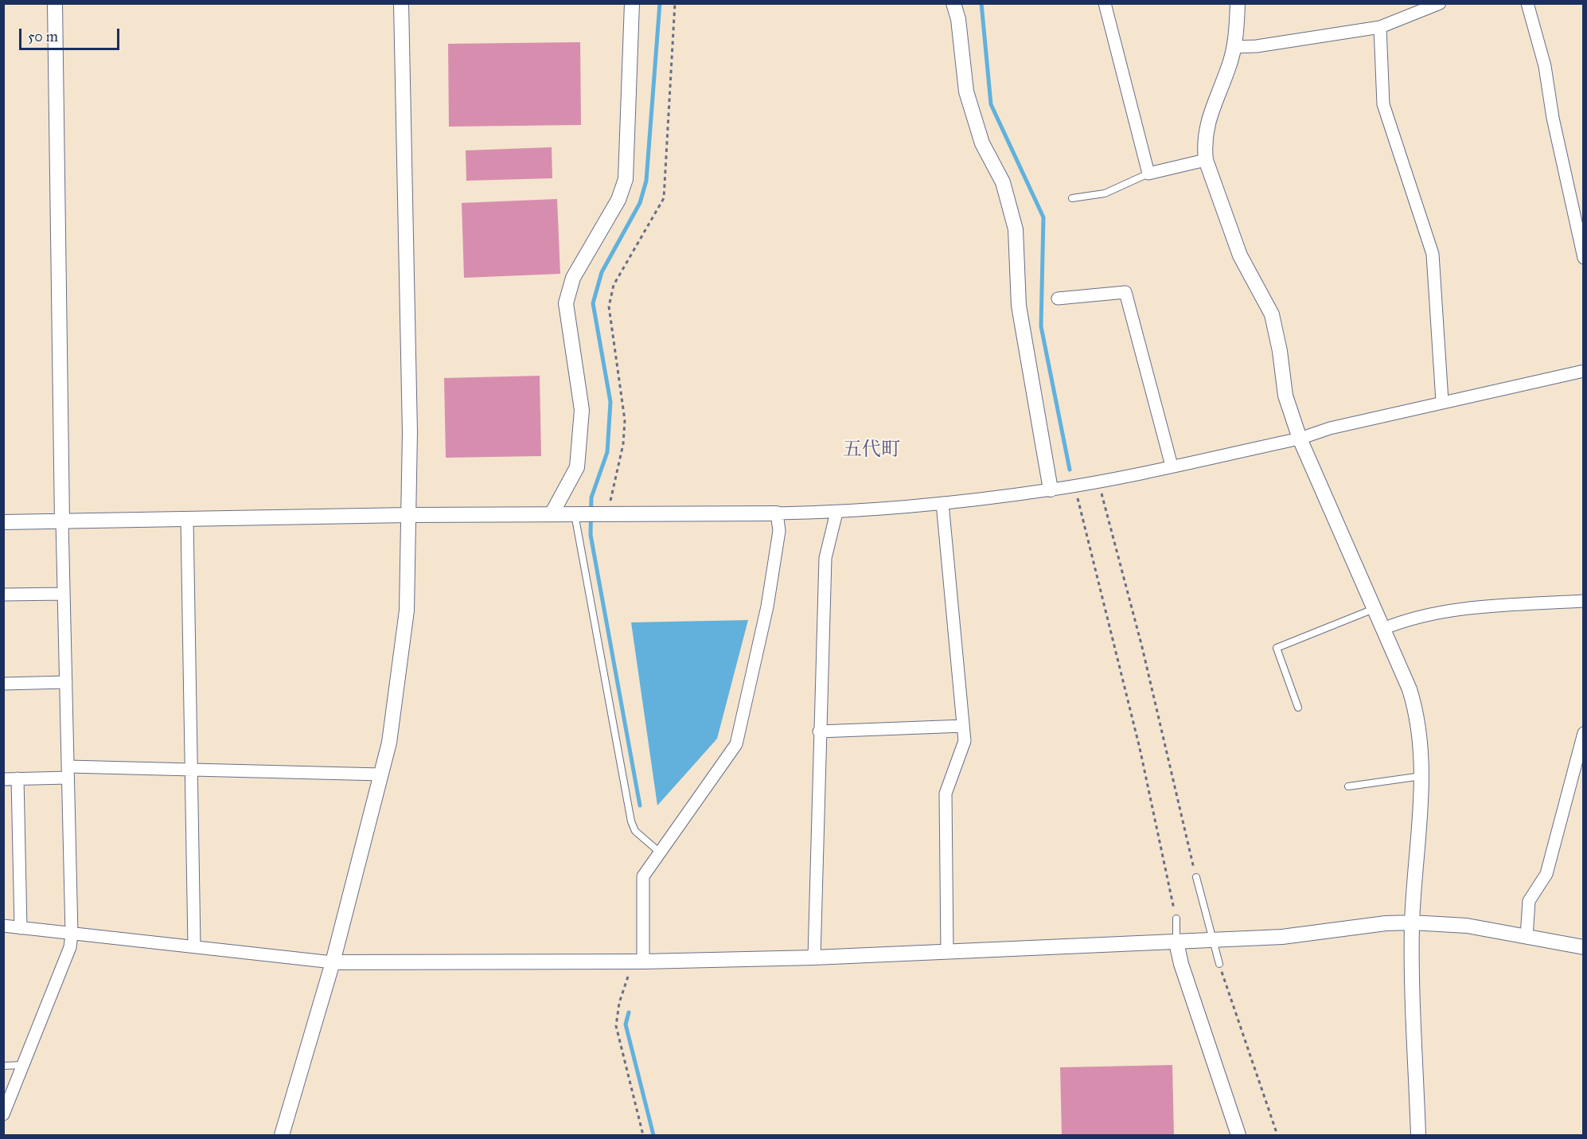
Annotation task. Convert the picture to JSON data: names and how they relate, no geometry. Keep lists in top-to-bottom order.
{
  "districts": ["五代町"],
  "scale_bar": "50 m"
}
